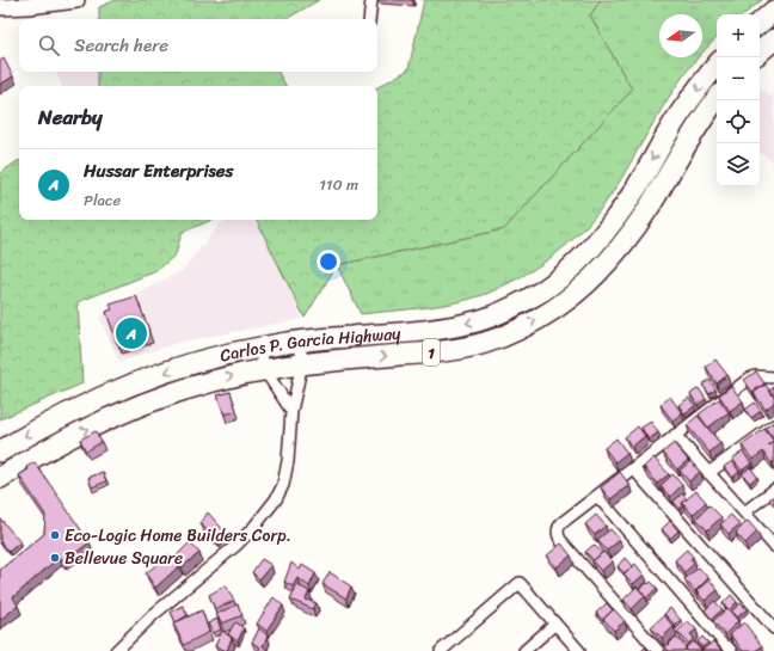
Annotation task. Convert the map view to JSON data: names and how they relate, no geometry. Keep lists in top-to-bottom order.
{
  "streets": {
    "highway": ["Carlos P. Garcia Highway", "1"]
  },
  "places": ["Eco-Logic Home Builders Corp.", "Bellevue Square"],
  "north": "left",
  "page": {
    "map_buttons": ["+", "−"],
    "search": "Search here",
    "heading": "Nearby",
    "list": [
      {
        "mark": "A",
        "name": "Hussar Enterprises",
        "note": "Place",
        "value": "110 m"
      }
    ],
    "pins": "A"
  }
}
